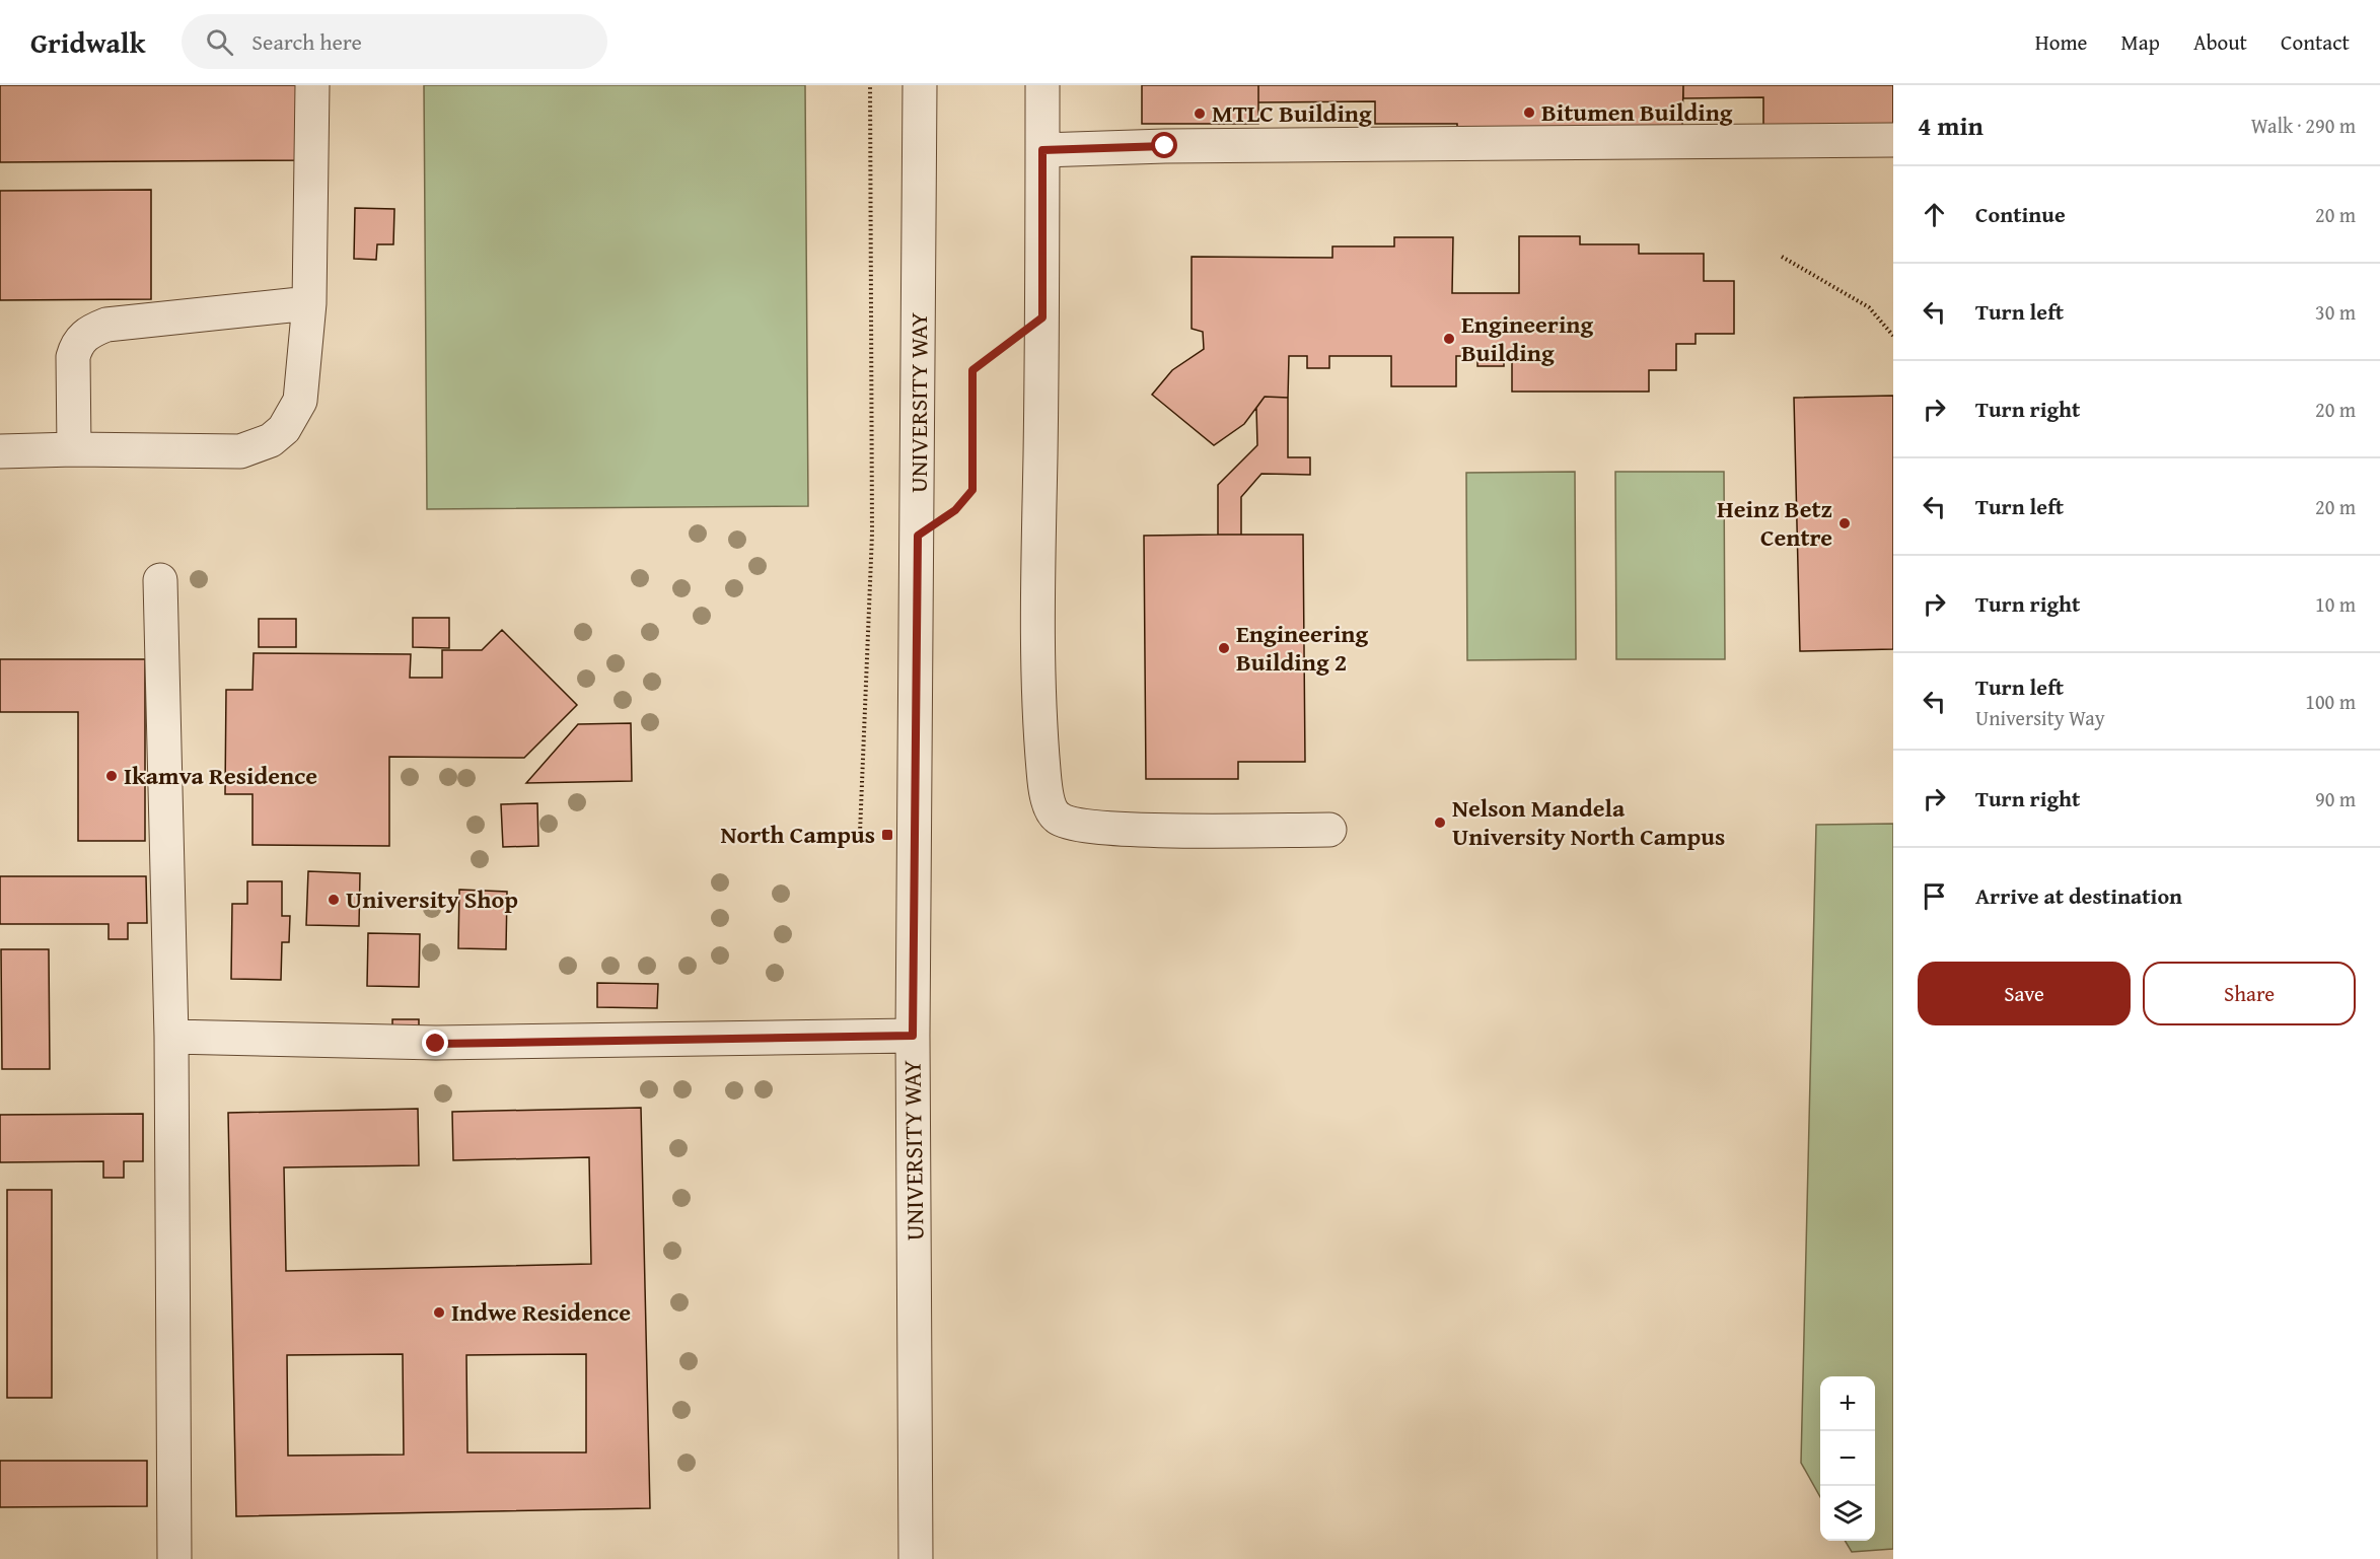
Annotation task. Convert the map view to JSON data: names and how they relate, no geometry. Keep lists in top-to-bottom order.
{
  "streets": {
    "lane": ["UNIVERSITY WAY"]
  },
  "places": {
    "other": [
      "Bitumen Building",
      "MTLC Building",
      "Engineering Building",
      "Heinz Betz Centre",
      "Engineering Building 2",
      "Ikamva Residence",
      "Nelson Mandela University North Campus",
      "University Shop",
      "Indwe Residence"
    ],
    "transit": ["North Campus"]
  },
  "page": {
    "header": "Gridwalk",
    "search": "Search here",
    "nav": [
      "Home",
      "Map",
      "About",
      "Contact"
    ],
    "heading": ["4 min", "Walk · 290 m"],
    "list": [
      ["Continue", "20 m"],
      ["Turn left", "30 m"],
      ["Turn right", "20 m"],
      ["Turn left", "20 m"],
      ["Turn right", "10 m"],
      ["Turn left", "University Way", "100 m"],
      ["Turn right", "90 m"],
      "Arrive at destination"
    ],
    "buttons": ["Save", "Share"],
    "map_buttons": ["+", "−"]
  }
}
